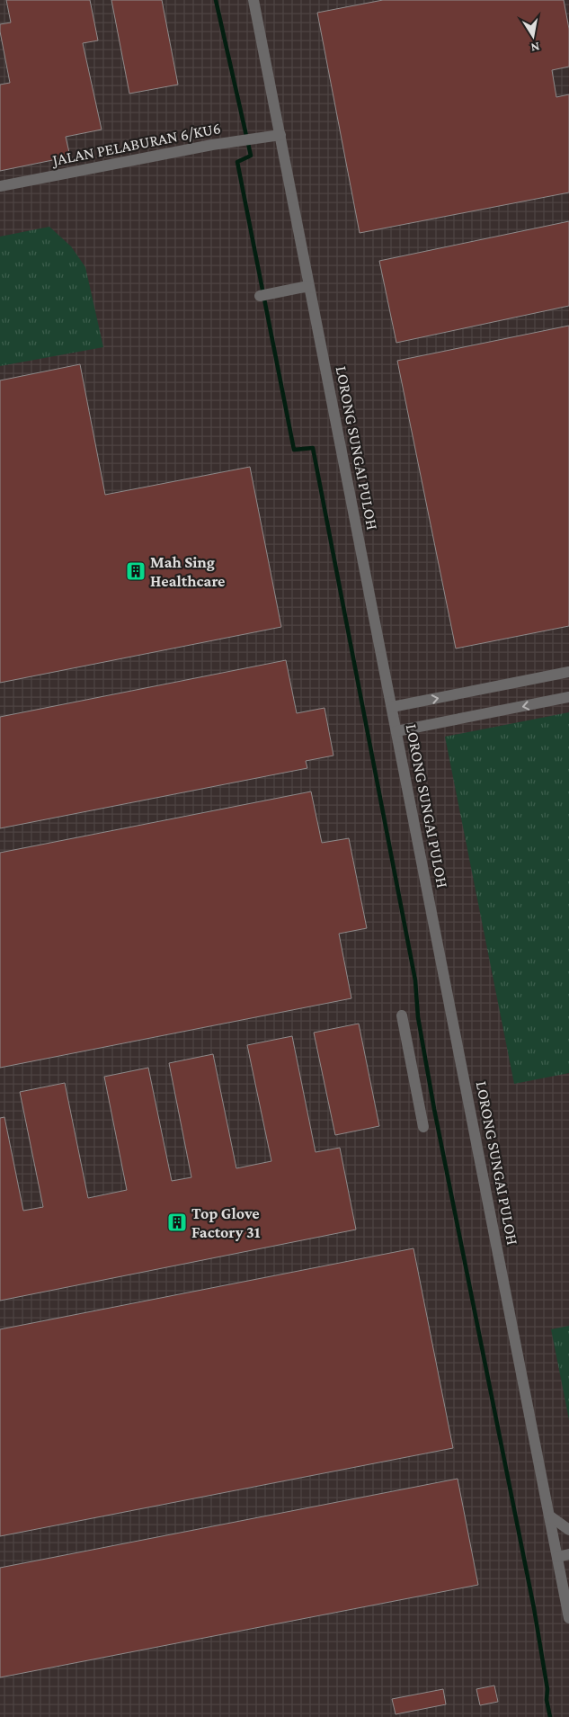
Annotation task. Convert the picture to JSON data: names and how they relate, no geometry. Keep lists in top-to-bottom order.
{
  "streets": {
    "street": ["JALAN PELABURAN 6/KU6", "LORONG SUNGAI PULOH"]
  },
  "crossings": [
    ["JALAN PELABURAN 6/KU6", "LORONG SUNGAI PULOH"]
  ],
  "places": {
    "building": ["Mah Sing Healthcare", "Top Glove Factory 31"]
  },
  "north": "bottom"
}
